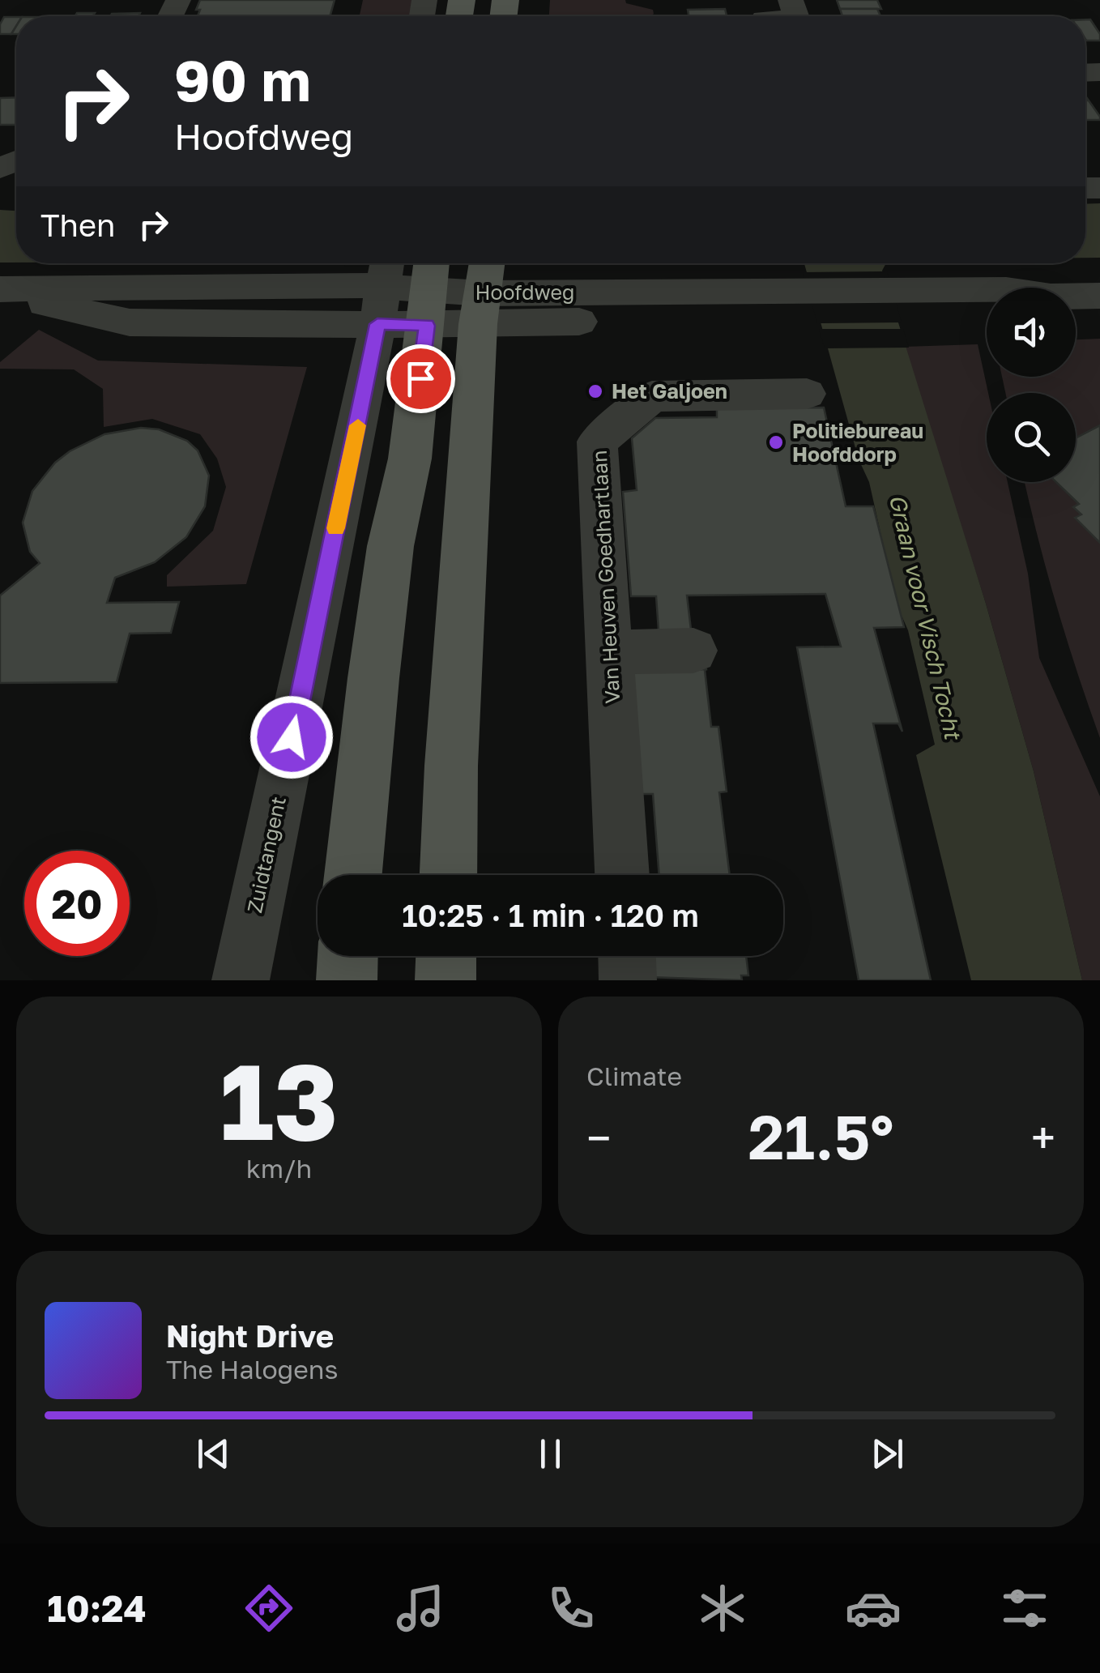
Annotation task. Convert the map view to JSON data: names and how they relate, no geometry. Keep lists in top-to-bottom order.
{
  "streets": {
    "street": ["Hoofdweg", "Van Heuven Goedhartlaan", "Zuidtangent"]
  },
  "crossings": [
    ["Hoofdweg", "Zuidtangent"]
  ],
  "water": ["Graan voor Visch Tocht"],
  "places": ["Het Galjoen", "Politiebureau Hoofddorp"],
  "page": {
    "turn": ["90 m", "Hoofdweg"],
    "then": "Then",
    "limit": "20",
    "trip": "10:25 · 1 min · 120 m",
    "tile": [
      ["13", "km/h"],
      "Climate"
    ],
    "heat": ["−", "21.5°", "+"],
    "song": ["Night Drive", "The Halogens"],
    "tabs": "10:24"
  }
}
